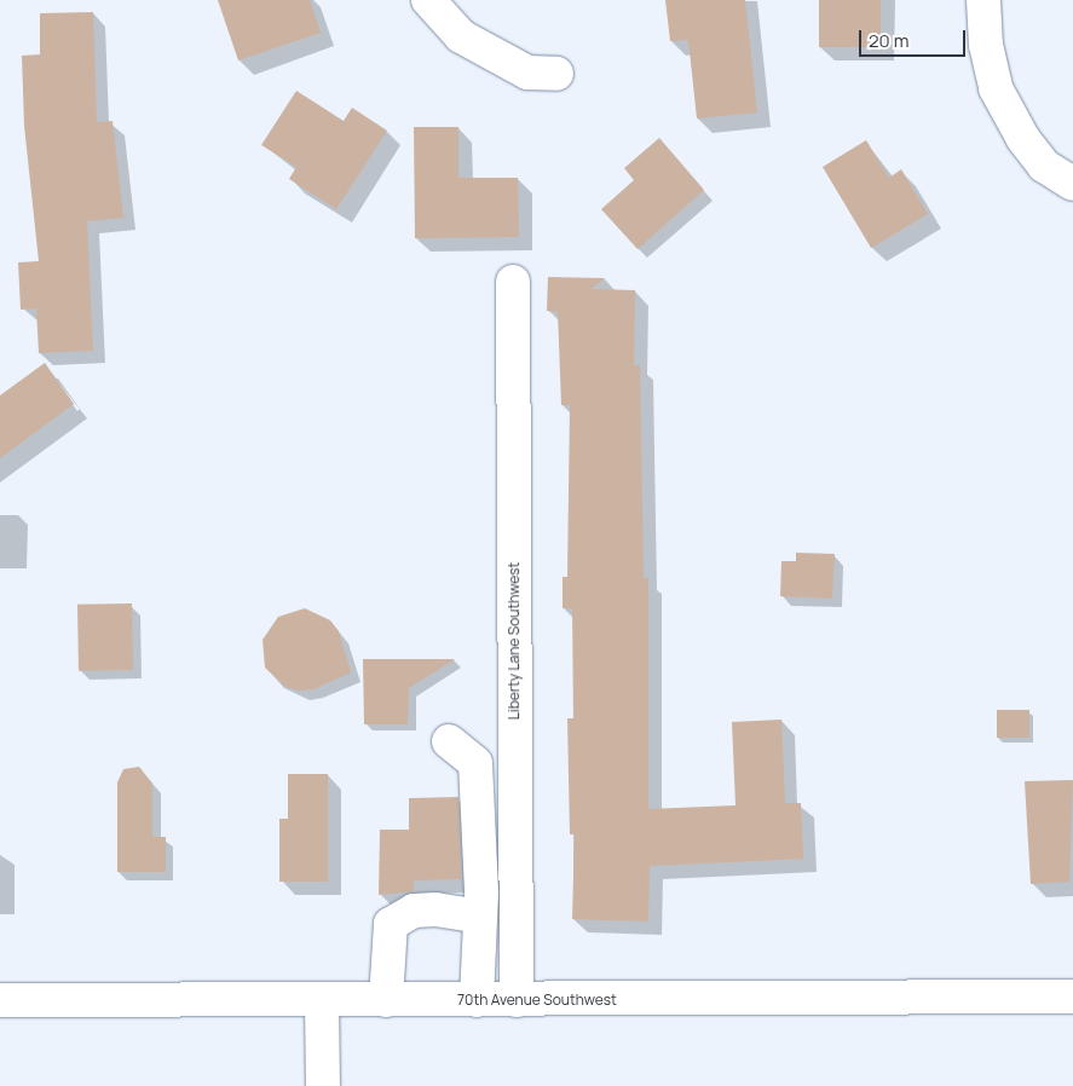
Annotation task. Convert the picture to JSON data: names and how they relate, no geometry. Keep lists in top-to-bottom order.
{
  "streets": {
    "street": ["Liberty Lane Southwest", "70th Avenue Southwest"]
  },
  "crossings": [
    ["Liberty Lane Southwest", "70th Avenue Southwest"]
  ],
  "scale_bar": "20 m"
}
